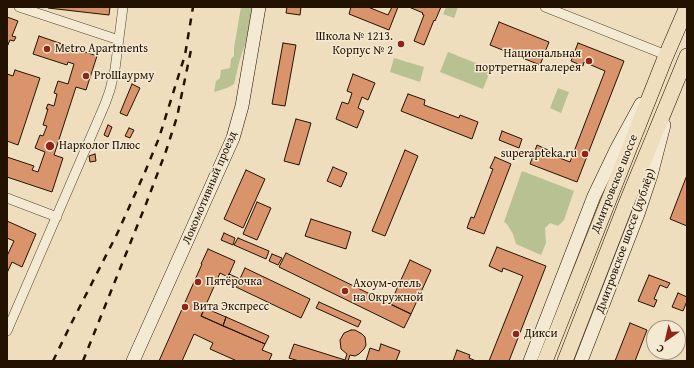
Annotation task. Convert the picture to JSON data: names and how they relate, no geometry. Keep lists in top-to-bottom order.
{
  "streets": {
    "main road": ["Дмитровское шоссе", "Локомотивный проезд", "Дмитровское шоссе (дублёр)"]
  },
  "crossings": [
    ["Дмитровское шоссе", "Дмитровское шоссе (дублёр)"]
  ],
  "places": [
    "Школа № 1213. Корпус № 2",
    "Metro Apartments",
    "Национальная портретная галерея",
    "ProШаурму",
    "Нарколог Плюс",
    "superapteka.ru",
    "Пятёрочка",
    "Ахоум-отель на Окружной",
    "Вита Экспресс",
    "Дикси"
  ],
  "north": "bottom left"
}
